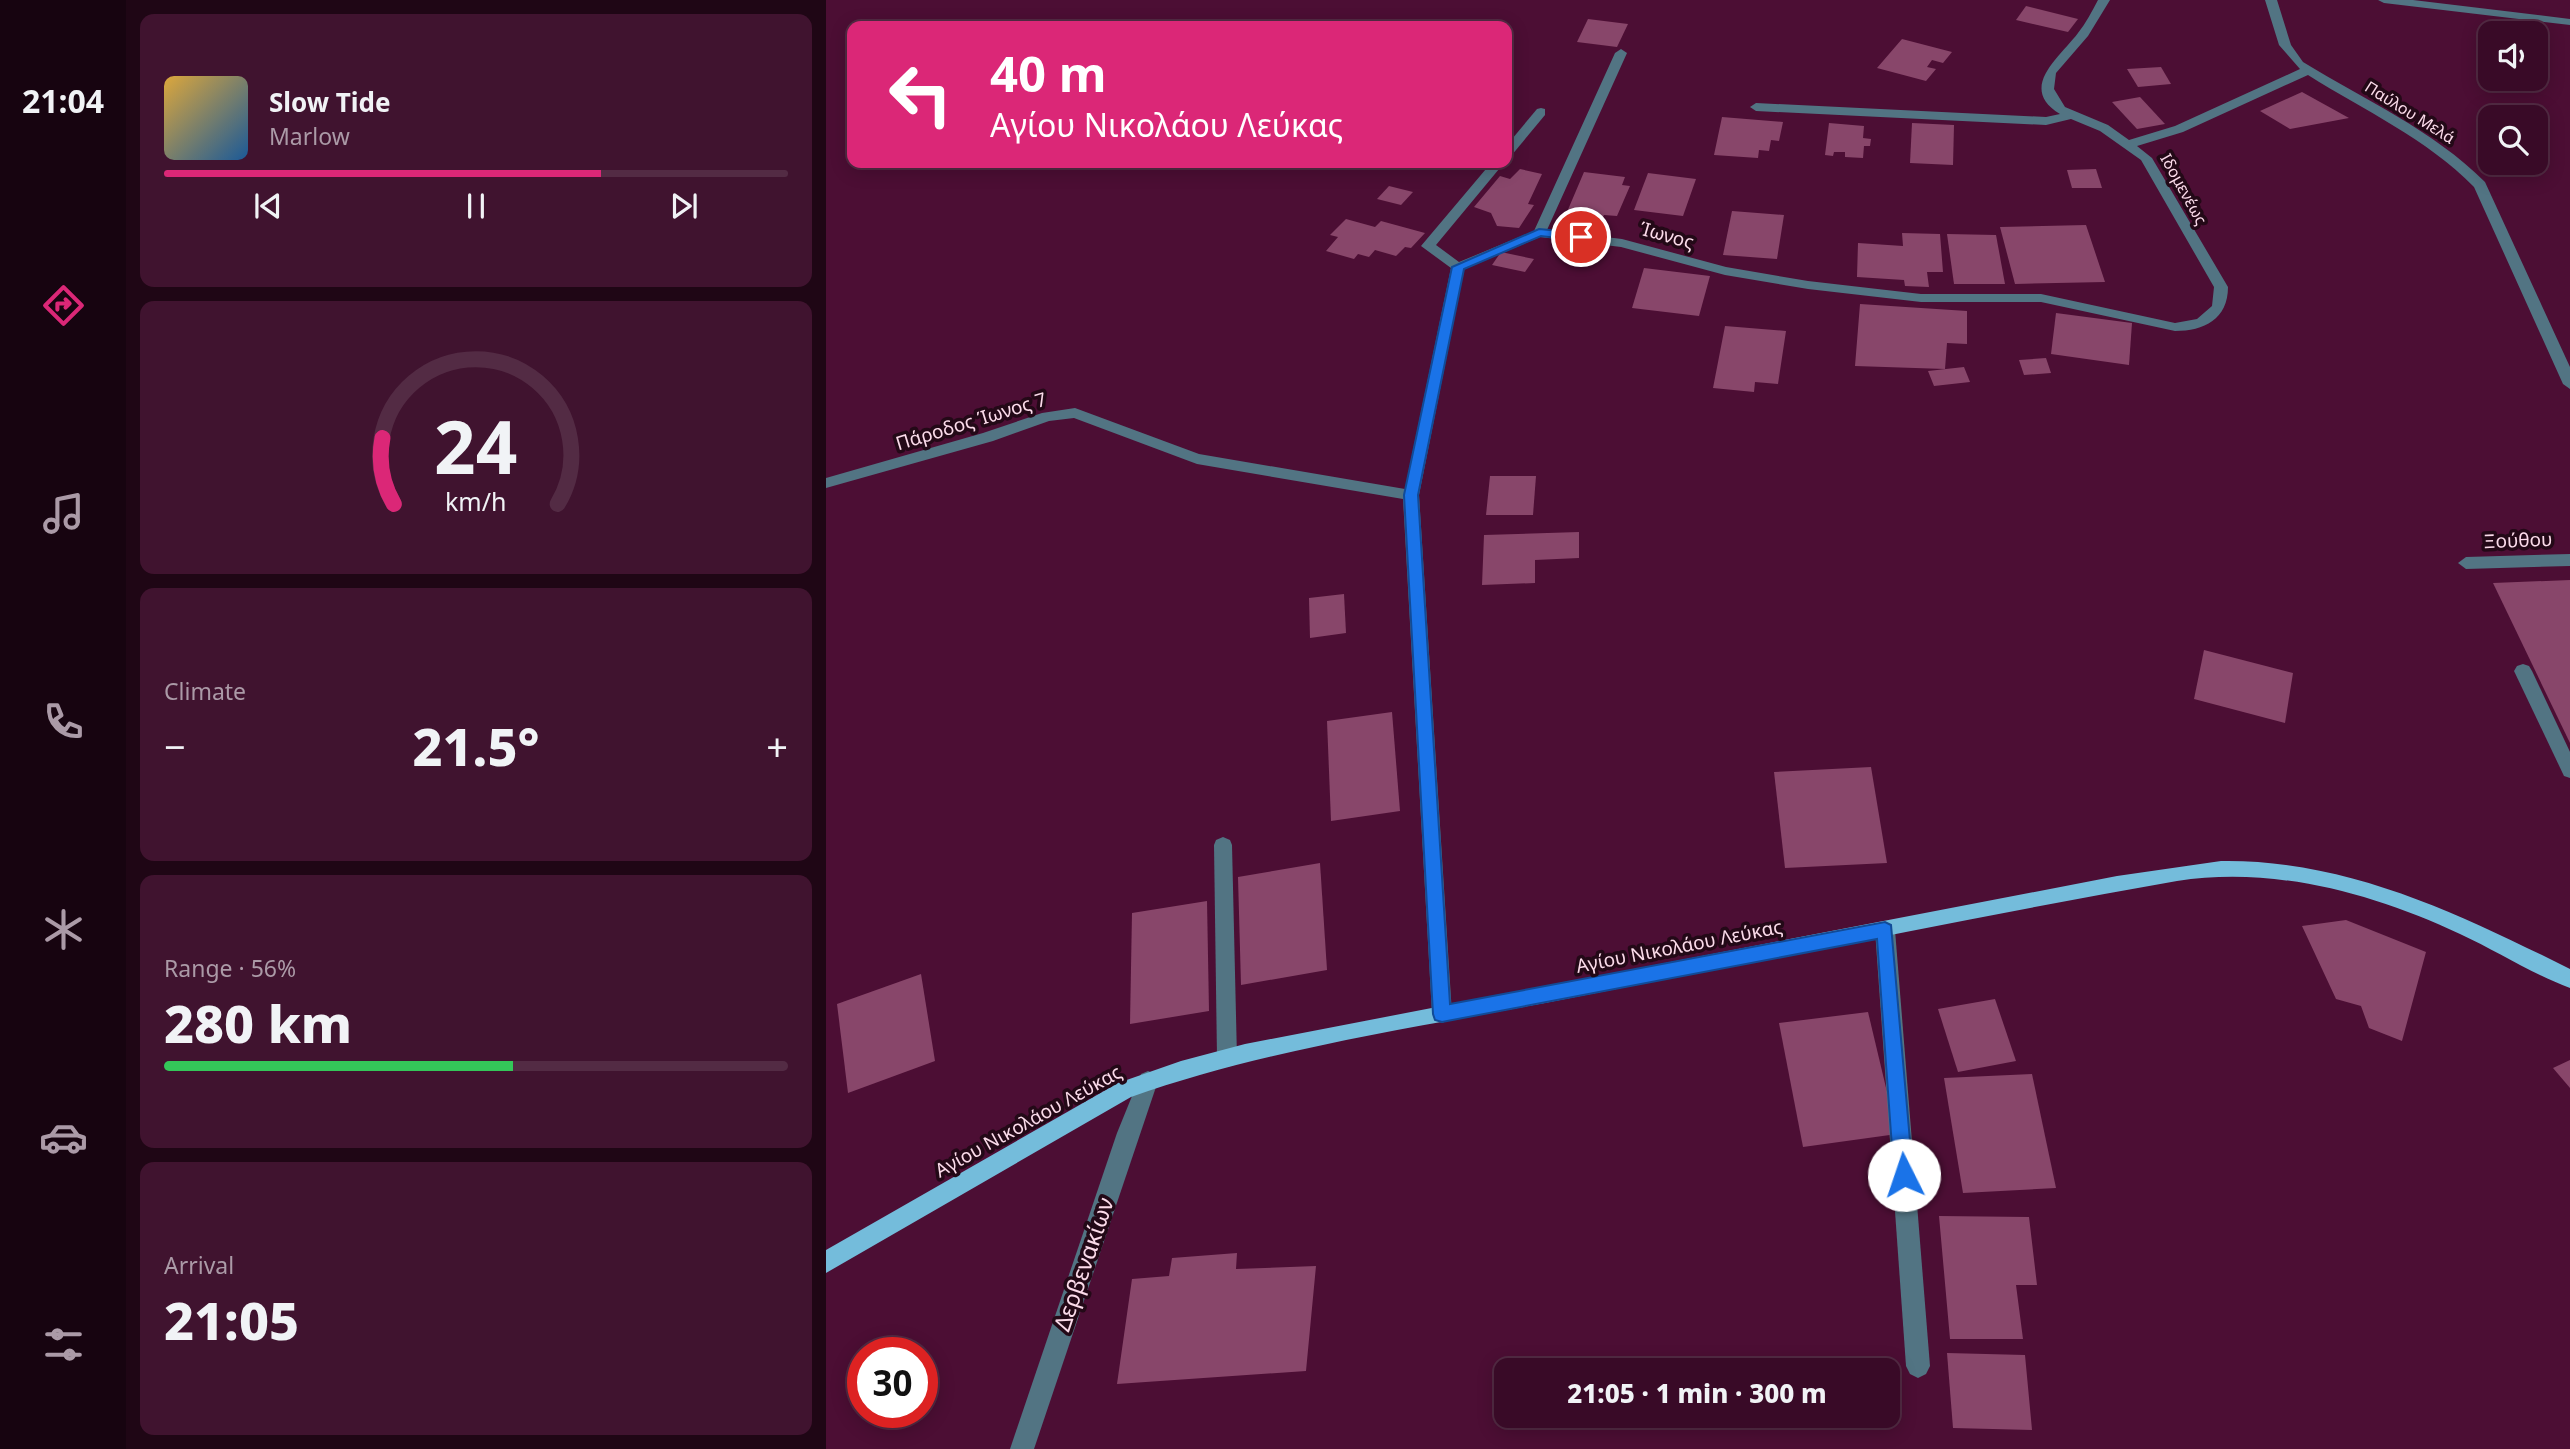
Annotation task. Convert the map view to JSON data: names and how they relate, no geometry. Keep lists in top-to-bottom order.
{
  "streets": {
    "main road": ["Αγίου Νικολάου Λεύκας"],
    "street": [
      "Παύλου Μελά",
      "Ιδομενέως",
      "Ίωνος",
      "Πάροδος Ίωνος 7",
      "Ξούθου",
      "Δερβενακίων"
    ]
  },
  "crossings": [
    ["Ιδομενέως", "Ίωνος"],
    ["Αγίου Νικολάου Λεύκας", "Δερβενακίων"]
  ],
  "page": {
    "tabs": "21:04",
    "turn": ["40 m", "Αγίου Νικολάου Λεύκας"],
    "song": ["Slow Tide", "Marlow"],
    "tile": [
      "Climate",
      ["Range · 56%", "280 km"],
      ["Arrival", "21:05"]
    ],
    "heat": ["−", "21.5°", "+"],
    "limit": "30",
    "trip": "21:05 · 1 min · 300 m",
    "gauge": ["24", "km/h"]
  }
}
